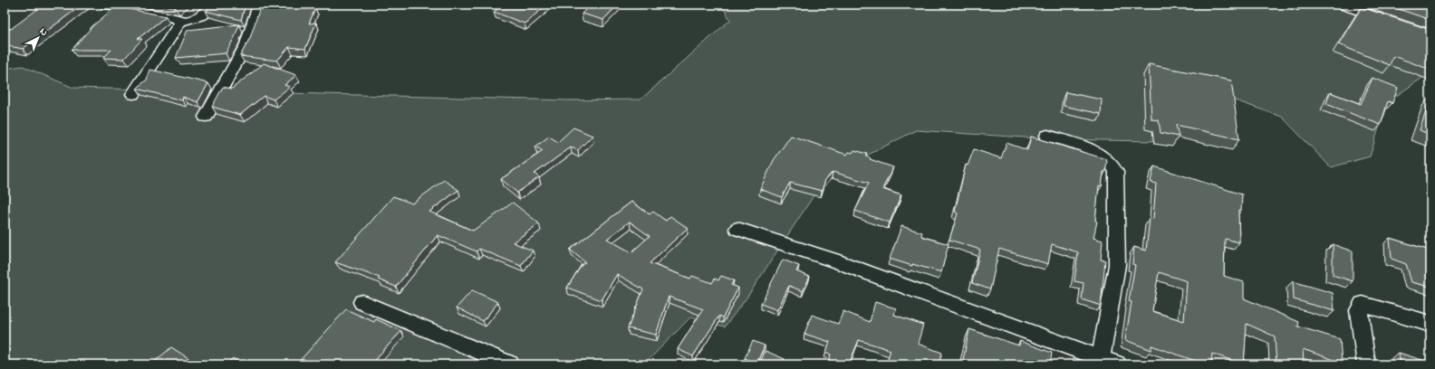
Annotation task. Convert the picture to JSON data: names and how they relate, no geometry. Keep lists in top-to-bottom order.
{
  "north": "top right"
}
